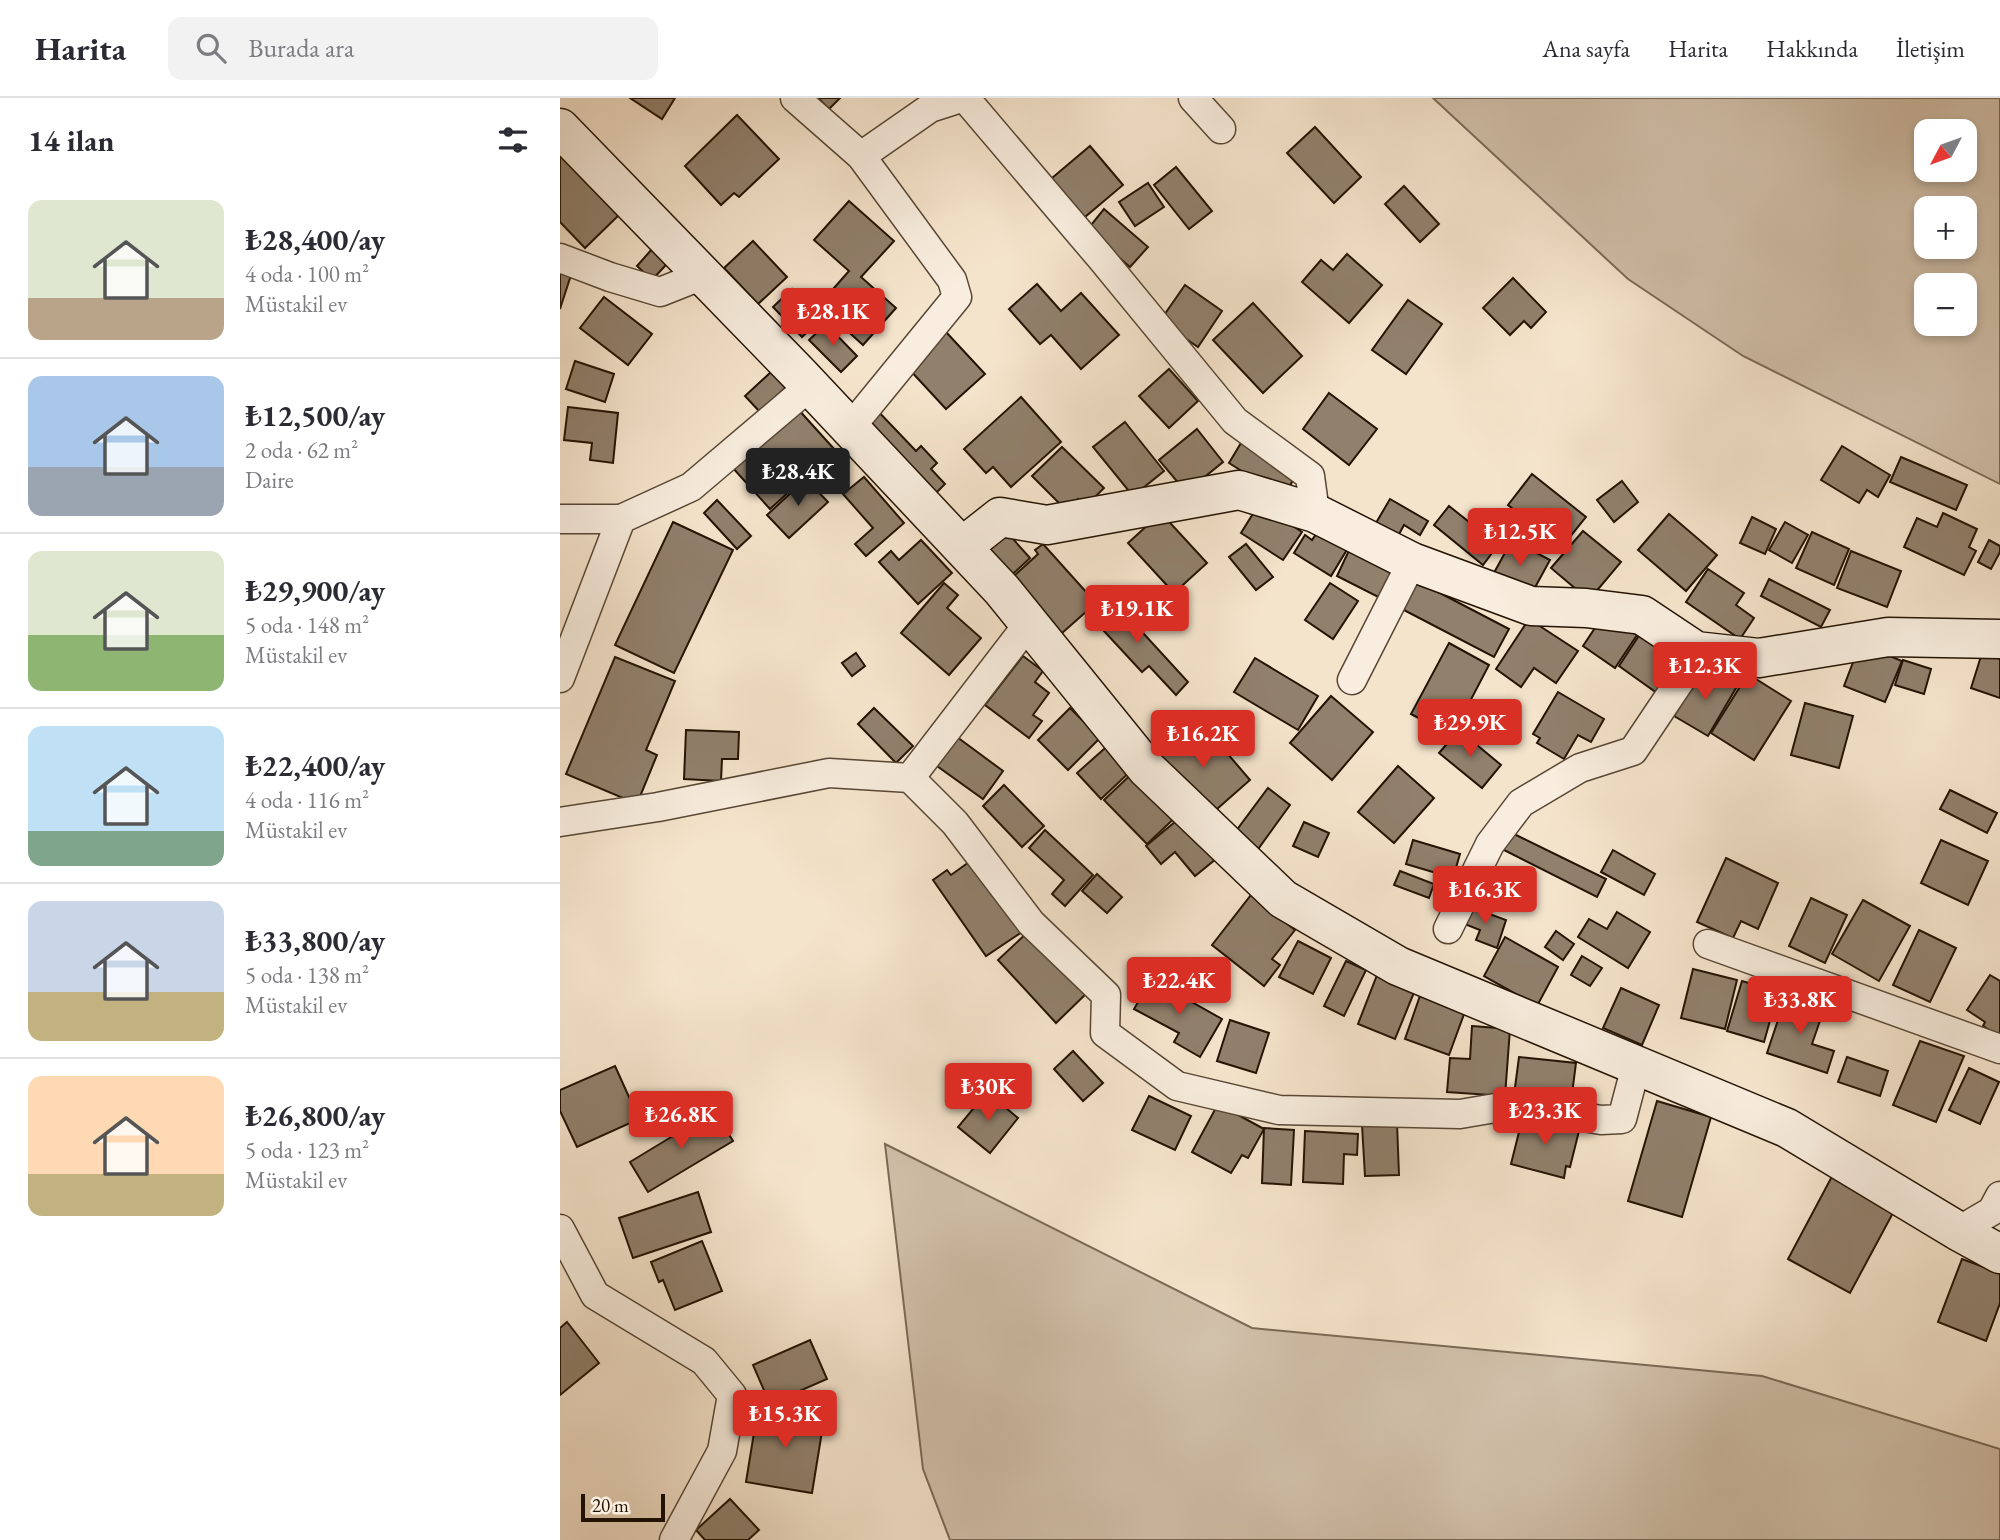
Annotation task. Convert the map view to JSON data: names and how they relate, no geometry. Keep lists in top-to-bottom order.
{
  "scale_bar": "20 m",
  "north": "bottom left",
  "page": {
    "header": "Harita",
    "search": "Burada ara",
    "nav": [
      "Ana sayfa",
      "Harita",
      "Hakkında",
      "İletişim"
    ],
    "heading": "14 ilan",
    "map_buttons": ["+", "−"],
    "list": [
      {
        "name": "₺28,400/ay",
        "note": "4 oda · 100 m² · Müstakil ev"
      },
      {
        "name": "₺12,500/ay",
        "note": "2 oda · 62 m² · Daire"
      },
      {
        "name": "₺29,900/ay",
        "note": "5 oda · 148 m² · Müstakil ev"
      },
      {
        "name": "₺22,400/ay",
        "note": "4 oda · 116 m² · Müstakil ev"
      },
      {
        "name": "₺33,800/ay",
        "note": "5 oda · 138 m² · Müstakil ev"
      },
      {
        "name": "₺26,800/ay",
        "note": "5 oda · 123 m² · Müstakil ev"
      }
    ],
    "price": [
      "₺28.1K",
      "₺28.4K",
      "₺12.5K",
      "₺19.1K",
      "₺12.3K",
      "₺29.9K",
      "₺16.2K",
      "₺16.3K",
      "₺22.4K",
      "₺33.8K",
      "₺30K",
      "₺23.3K",
      "₺26.8K",
      "₺15.3K"
    ],
    "scale": "20 m"
  }
}
